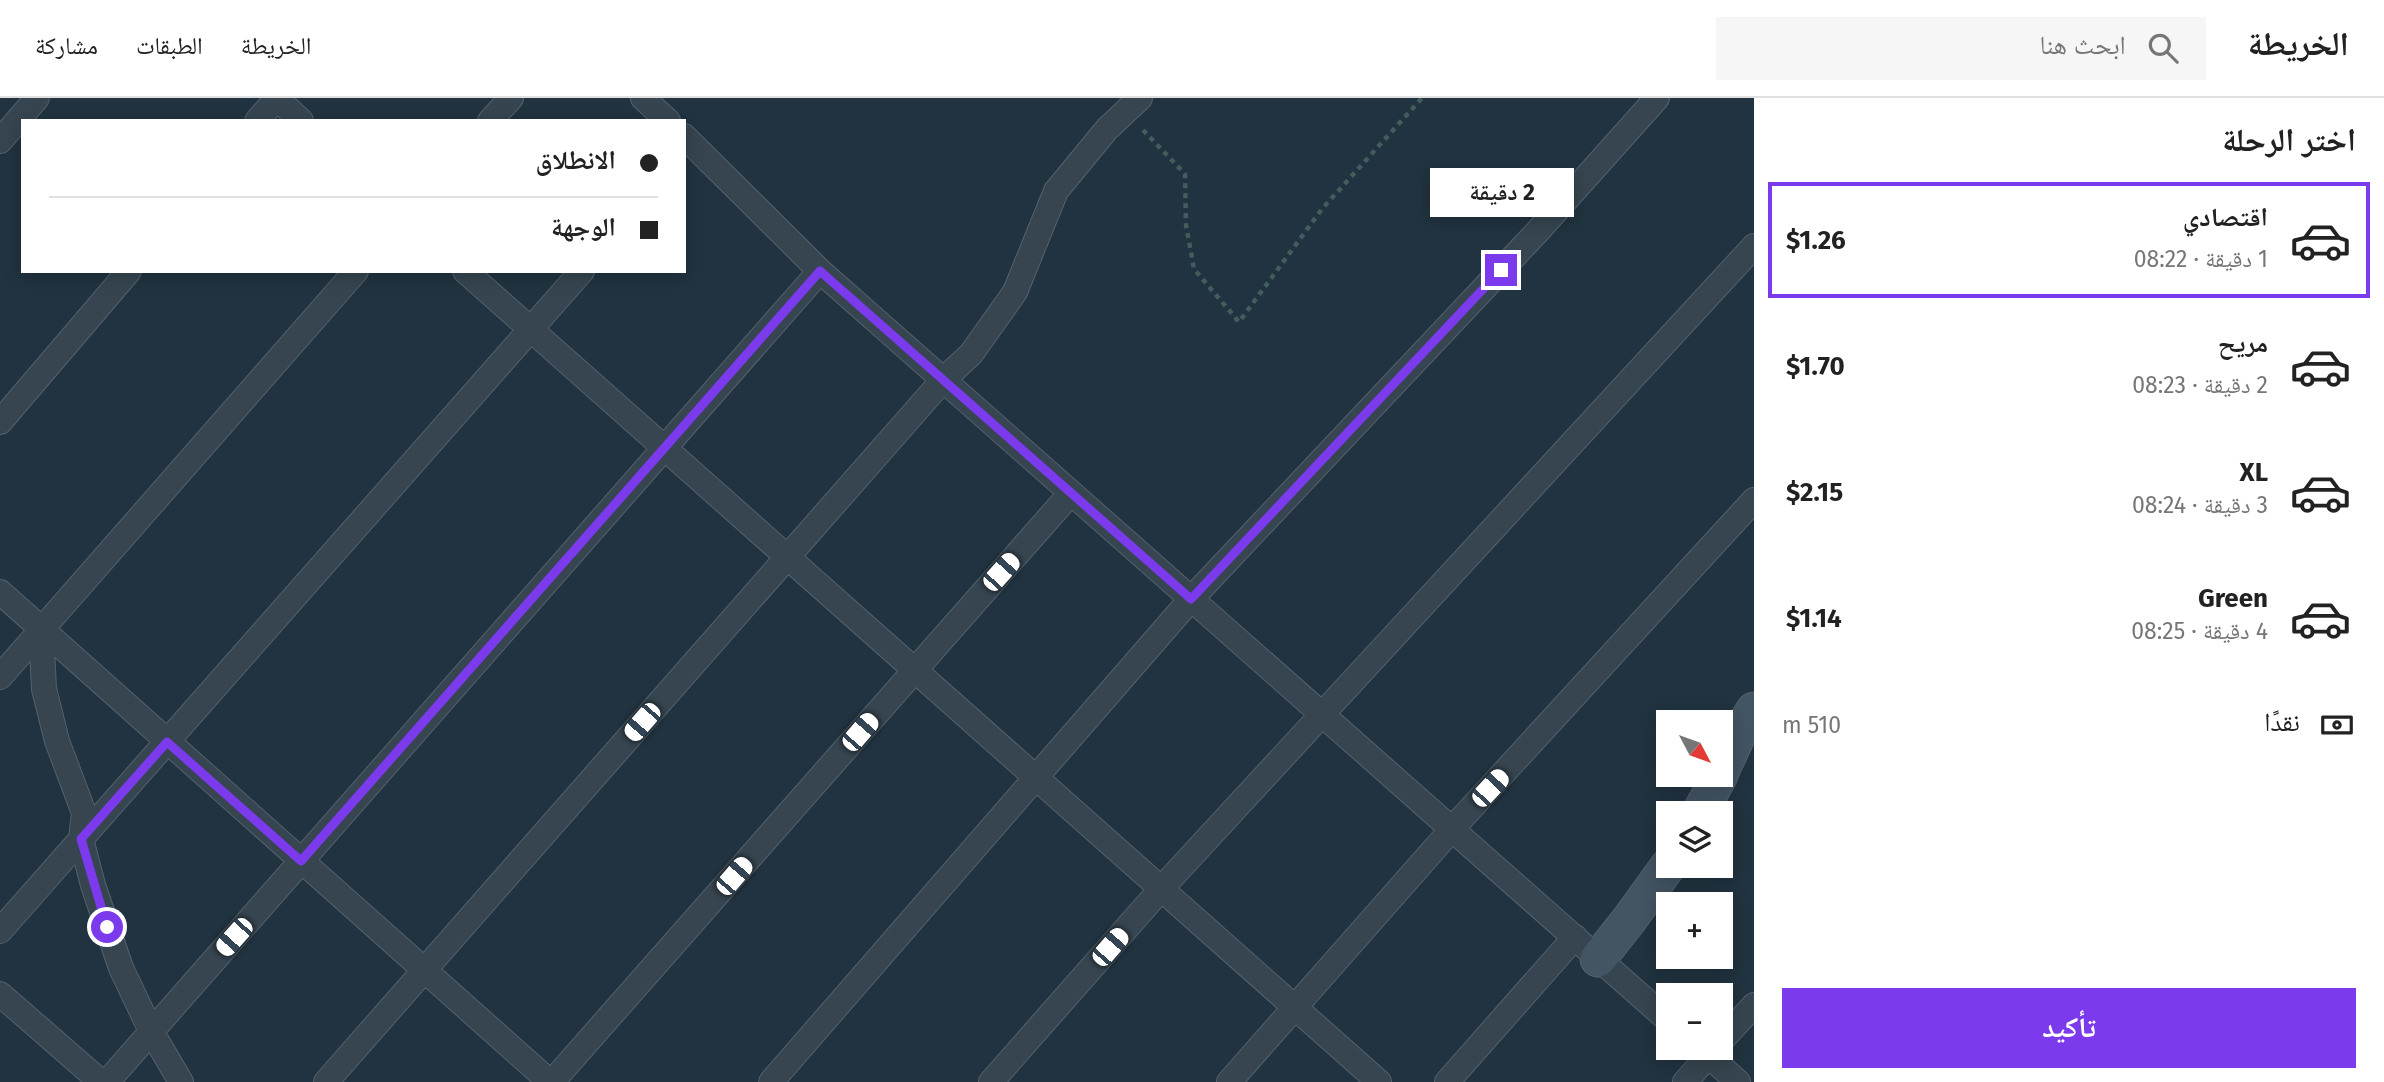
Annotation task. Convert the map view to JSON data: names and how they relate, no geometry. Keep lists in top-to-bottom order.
{
  "north": "bottom right",
  "page": {
    "header": "الخريطة",
    "search": "ابحث هنا",
    "nav": ["الخريطة", "الطبقات", "مشاركة"],
    "heading": "اختر الرحلة",
    "banner": ["الانطلاق", "الوجهة"],
    "bubble": "2 دقيقة",
    "list": [
      {
        "name": "اقتصادي",
        "note": "1 دقيقة · 08:22",
        "value": "$1.26"
      },
      {
        "name": "مريح",
        "note": "2 دقيقة · 08:23",
        "value": "$1.70"
      },
      {
        "name": "XL",
        "note": "3 دقيقة · 08:24",
        "value": "$2.15"
      },
      {
        "name": "Green",
        "note": "4 دقيقة · 08:25",
        "value": "$1.14"
      }
    ],
    "pay": ["نقدًا", "510 m"],
    "map_buttons": ["+", "−"],
    "buttons": "تأكيد"
  }
}
